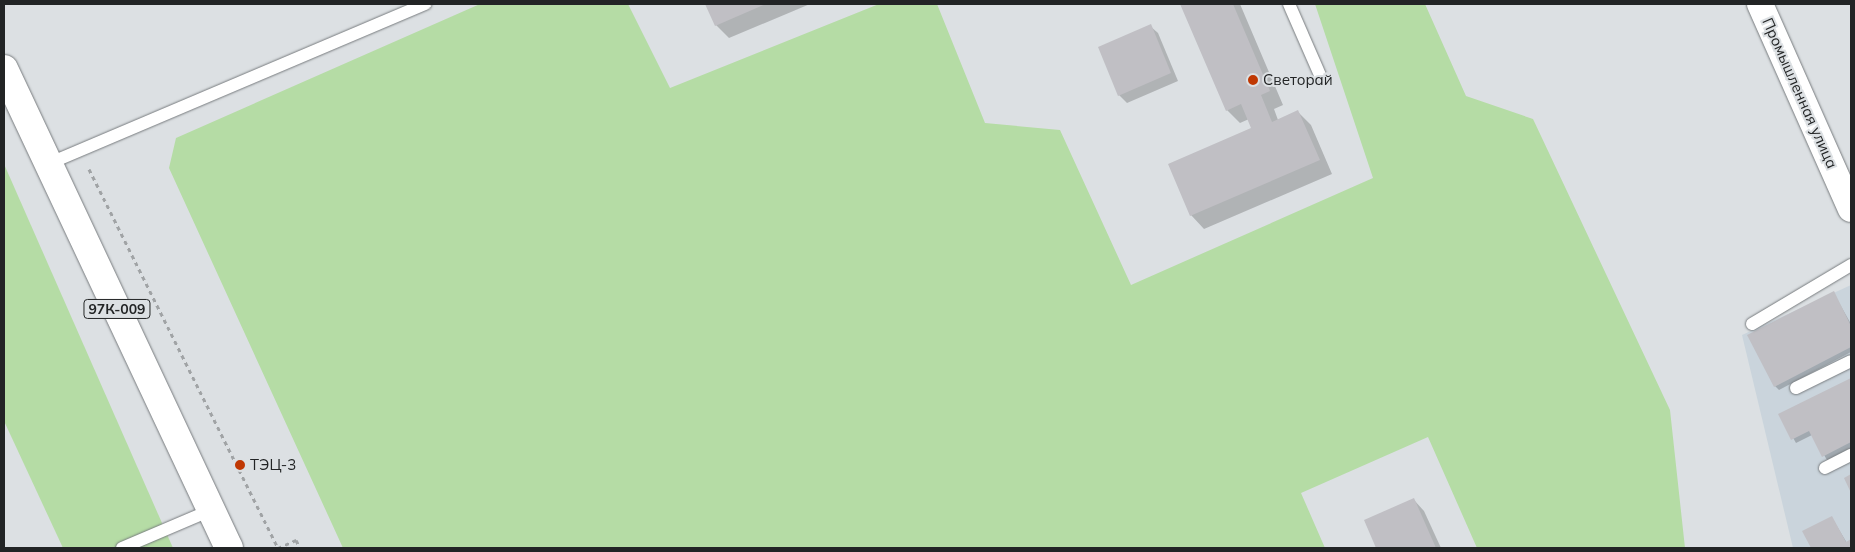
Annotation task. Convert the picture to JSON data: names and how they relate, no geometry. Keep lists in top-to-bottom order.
{
  "streets": {
    "main road": ["97К-009"],
    "street": ["Промышленная улица"]
  },
  "places": ["Светорай", "ТЭЦ-3"]
}
